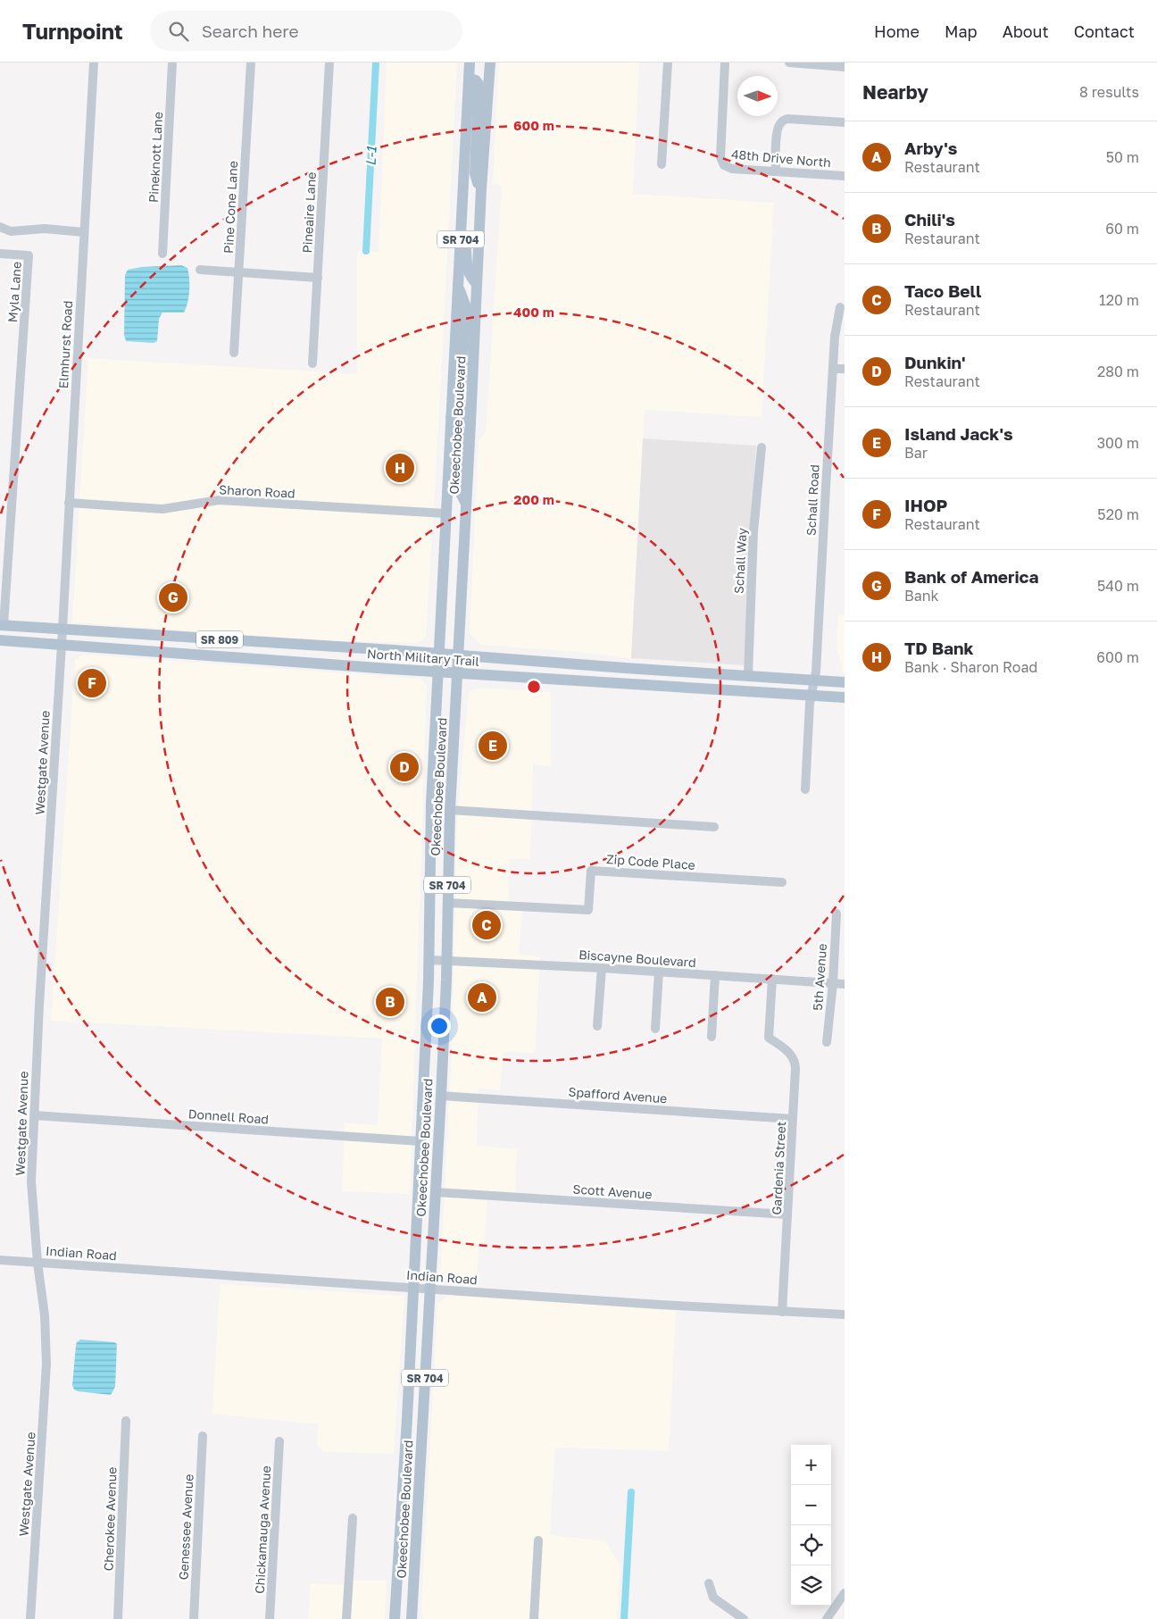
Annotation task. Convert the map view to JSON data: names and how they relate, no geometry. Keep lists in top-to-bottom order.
{
  "streets": {
    "main road": [
      "SR 704",
      "Okeechobee Boulevard",
      "SR 809",
      "North Military Trail"
    ],
    "street": [
      "Pineknott Lane",
      "48th Drive North",
      "Pine Cone Lane",
      "Pineaire Lane",
      "Myla Lane",
      "Elmhurst Road",
      "Sharon Road",
      "Schall Road",
      "Schall Way",
      "Westgate Avenue",
      "Zip Code Place",
      "Biscayne Boulevard",
      "5th Avenue",
      "Spafford Avenue",
      "Donnell Road",
      "Gardenia Street",
      "Scott Avenue",
      "Indian Road",
      "Cherokee Avenue",
      "Genessee Avenue",
      "Chickamauga Avenue"
    ]
  },
  "crossings": [
    ["Myla Lane", "North Military Trail"],
    ["Elmhurst Road", "Sharon Road"],
    ["Elmhurst Road", "North Military Trail"],
    ["Elmhurst Road", "Westgate Avenue"],
    ["Okeechobee Boulevard", "Sharon Road"],
    ["Okeechobee Boulevard", "North Military Trail"],
    ["Okeechobee Boulevard", "Zip Code Place"],
    ["Okeechobee Boulevard", "Biscayne Boulevard"],
    ["Okeechobee Boulevard", "Spafford Avenue"],
    ["Okeechobee Boulevard", "Donnell Road"],
    ["Okeechobee Boulevard", "Scott Avenue"],
    ["Okeechobee Boulevard", "Indian Road"],
    ["Schall Road", "North Military Trail"],
    ["Schall Way", "North Military Trail"],
    ["North Military Trail", "Westgate Avenue"],
    ["Westgate Avenue", "Donnell Road"],
    ["Westgate Avenue", "Indian Road"],
    ["Biscayne Boulevard", "5th Avenue"],
    ["Biscayne Boulevard", "Gardenia Street"],
    ["Spafford Avenue", "Gardenia Street"],
    ["Gardenia Street", "Scott Avenue"],
    ["Gardenia Street", "Indian Road"]
  ],
  "water": ["L-1"],
  "north": "right",
  "page": {
    "header": "Turnpoint",
    "search": "Search here",
    "nav": [
      "Home",
      "Map",
      "About",
      "Contact"
    ],
    "heading": ["Nearby", "8 results"],
    "list": [
      {
        "mark": "A",
        "name": "Arby's",
        "note": "Restaurant",
        "value": "50 m"
      },
      {
        "mark": "B",
        "name": "Chili's",
        "note": "Restaurant",
        "value": "60 m"
      },
      {
        "mark": "C",
        "name": "Taco Bell",
        "note": "Restaurant",
        "value": "120 m"
      },
      {
        "mark": "D",
        "name": "Dunkin'",
        "note": "Restaurant",
        "value": "280 m"
      },
      {
        "mark": "E",
        "name": "Island Jack's",
        "note": "Bar",
        "value": "300 m"
      },
      {
        "mark": "F",
        "name": "IHOP",
        "note": "Restaurant",
        "value": "520 m"
      },
      {
        "mark": "G",
        "name": "Bank of America",
        "note": "Bank",
        "value": "540 m"
      },
      {
        "mark": "H",
        "name": "TD Bank",
        "note": "Bank · Sharon Road",
        "value": "600 m"
      }
    ],
    "pins": [
      "H",
      "G",
      "F",
      "E",
      "D",
      "C",
      "A",
      "B"
    ],
    "map_buttons": ["+", "−"]
  },
  "rings": ["600 m", "400 m", "200 m"]
}
